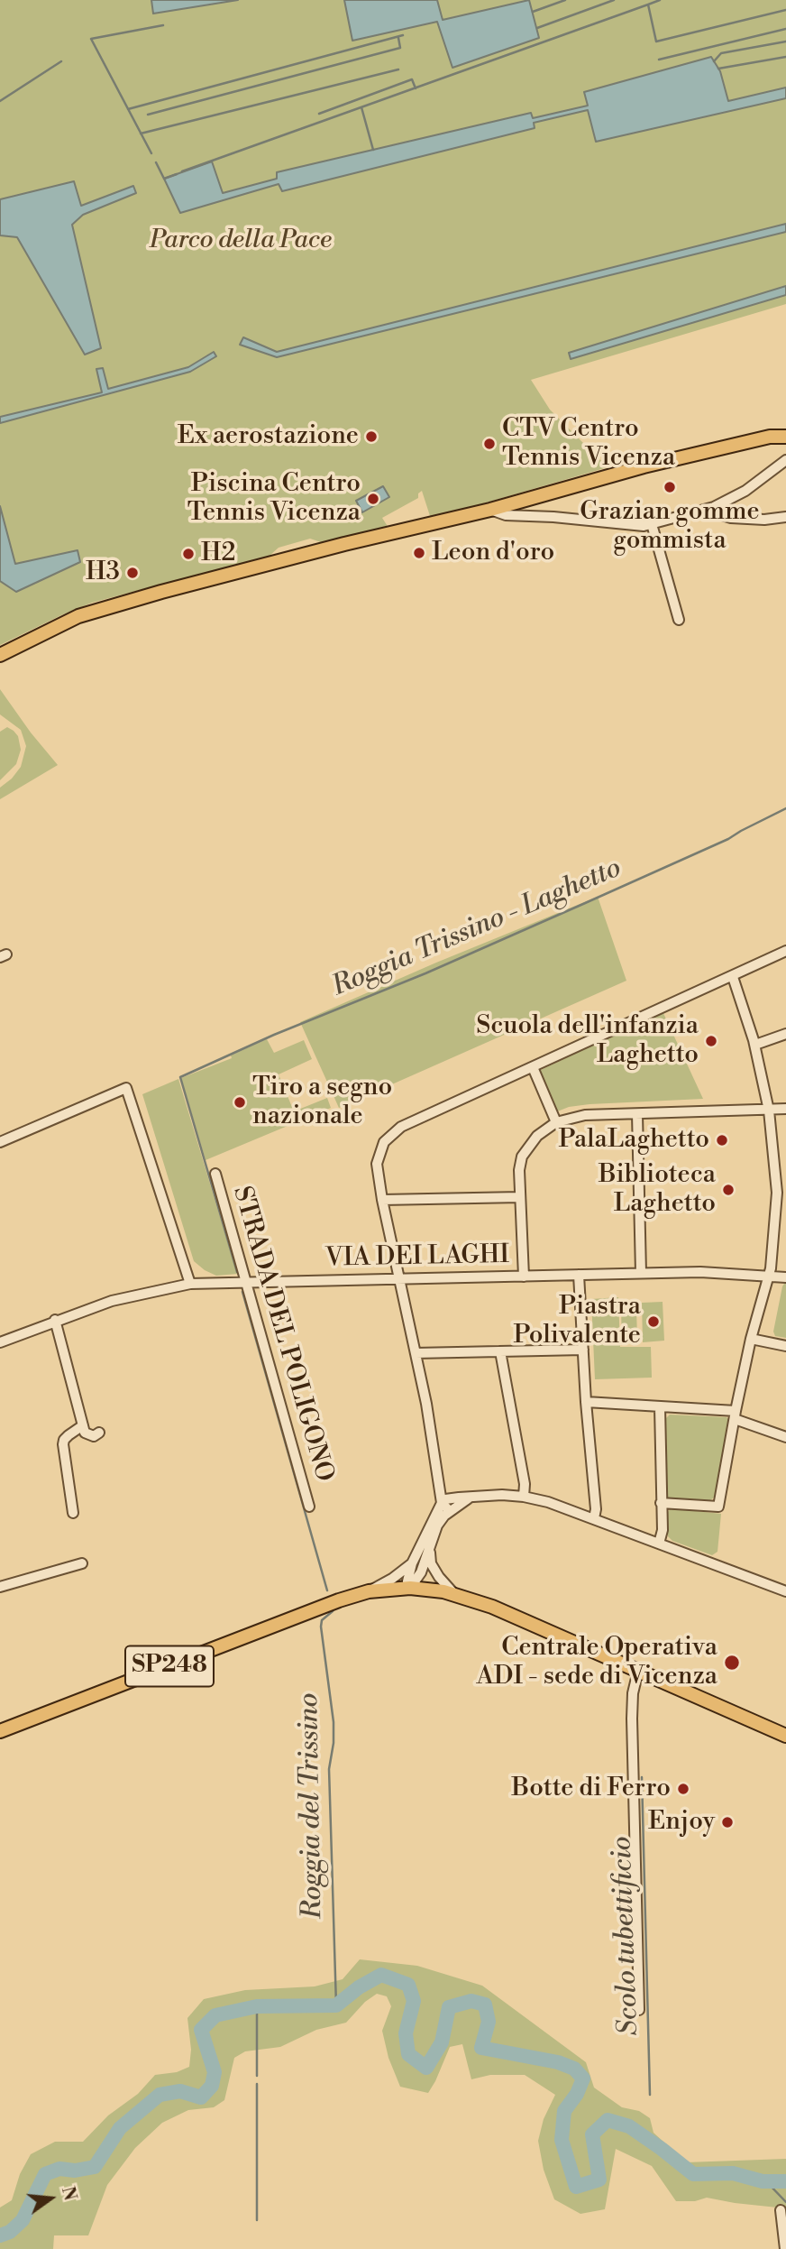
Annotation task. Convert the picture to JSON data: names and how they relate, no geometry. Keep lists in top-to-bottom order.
{
  "streets": {
    "main road": ["SP248"],
    "street": ["VIA DEI LAGHI", "STRADA DEL POLIGONO"]
  },
  "crossings": [
    ["VIA DEI LAGHI", "STRADA DEL POLIGONO"]
  ],
  "water": ["Roggia Trissino - Laghetto", "Roggia del Trissino", "Scolo tubettificio"],
  "parks": ["Parco della Pace"],
  "places": [
    "Ex aerostazione",
    "CTV Centro Tennis Vicenza",
    "Grazian gomme gommista",
    "Piscina Centro Tennis Vicenza",
    "Leon d'oro",
    "H2",
    "H3",
    "Scuola dell'infanzia Laghetto",
    "Tiro a segno nazionale",
    "PalaLaghetto",
    "Biblioteca Laghetto",
    "Piastra Polivalente",
    "Centrale Operativa ADI - sede di Vicenza",
    "Botte di Ferro",
    "Enjoy"
  ],
  "north": "right"
}
